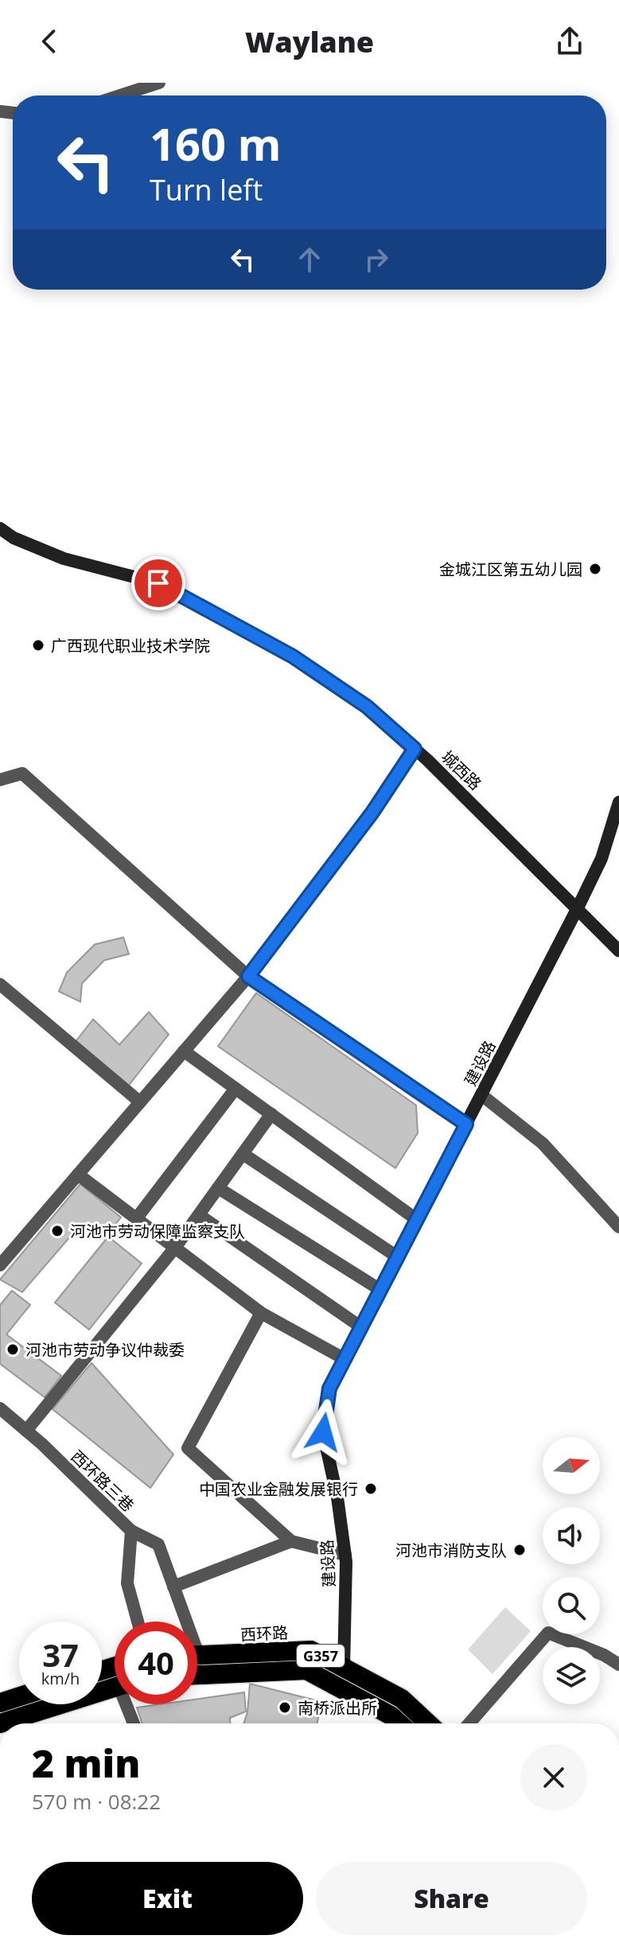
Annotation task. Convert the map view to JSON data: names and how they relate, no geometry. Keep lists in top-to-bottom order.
{
  "streets": {
    "highway": ["西环路", "G357"],
    "street": ["城西路", "建设路", "西环路三巷"]
  },
  "crossings": [
    ["城西路", "建设路"],
    ["建设路", "西环路"]
  ],
  "places": [
    "金城江区第五幼儿园",
    "广西现代职业技术学院",
    "河池市劳动保障监察支队",
    "河池市劳动争议仲裁委",
    "中国农业金融发展银行",
    "河池市消防支队",
    "南桥派出所"
  ],
  "north": "right",
  "page": {
    "header": "Waylane",
    "turn": ["160 m", "Turn left"],
    "speed": "37 km/h",
    "limit": "40",
    "heading": ["2 min", "570 m · 08:22"],
    "buttons": ["Exit", "Share"]
  }
}
